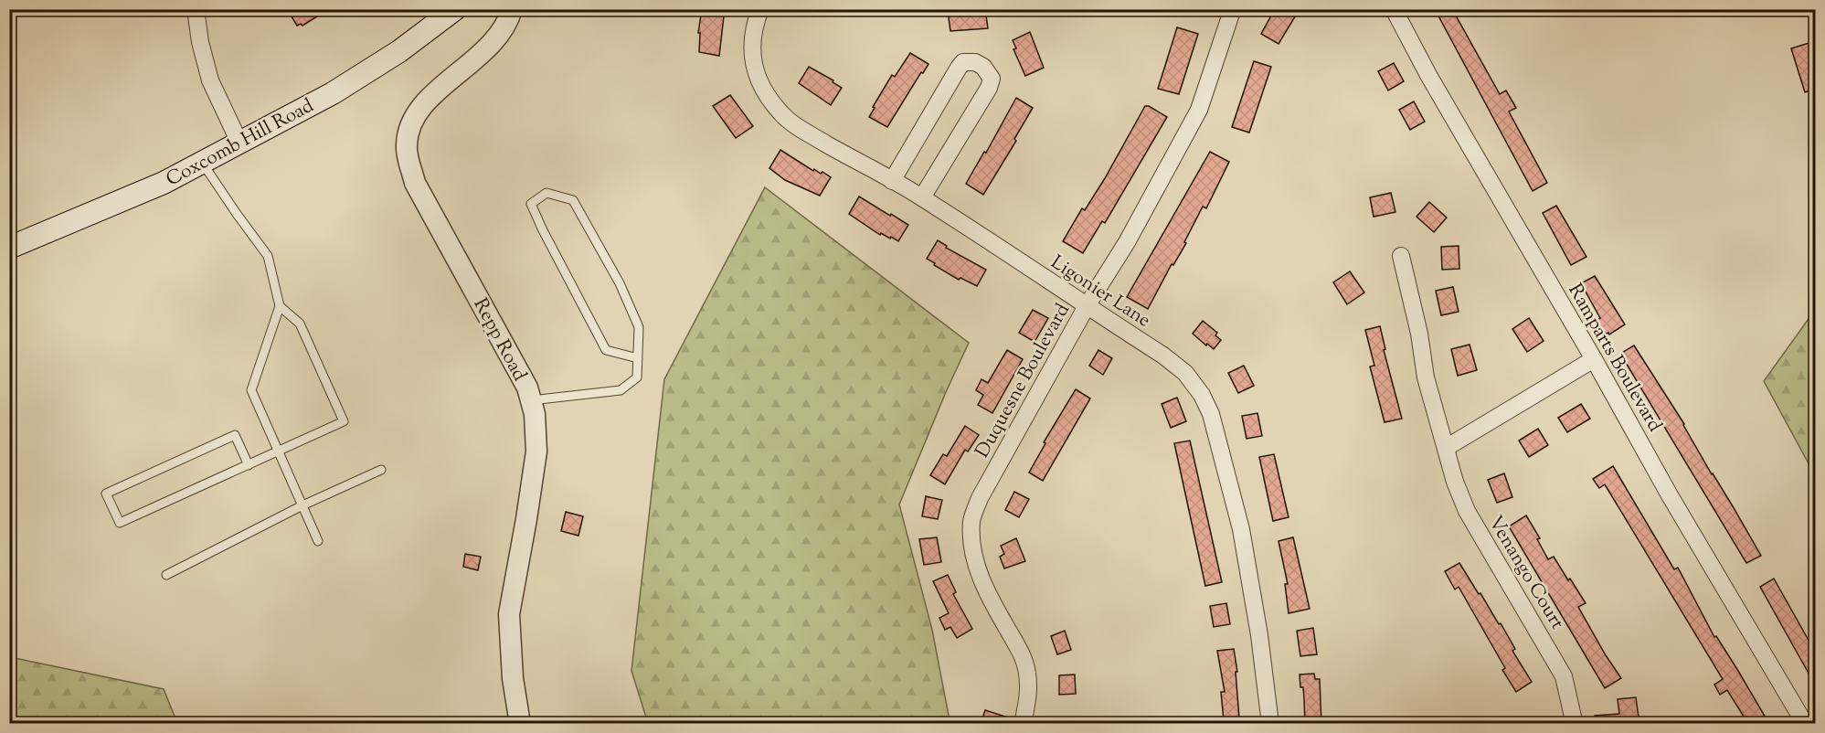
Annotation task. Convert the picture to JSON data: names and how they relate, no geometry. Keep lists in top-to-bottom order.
{
  "streets": {
    "main road": ["Coxcomb Hill Road"],
    "street": [
      "Ligonier Lane",
      "Repp Road",
      "Ramparts Boulevard",
      "Duquesne Boulevard",
      "Venango Court"
    ]
  },
  "crossings": [
    ["Ligonier Lane", "Duquesne Boulevard"]
  ]
}
